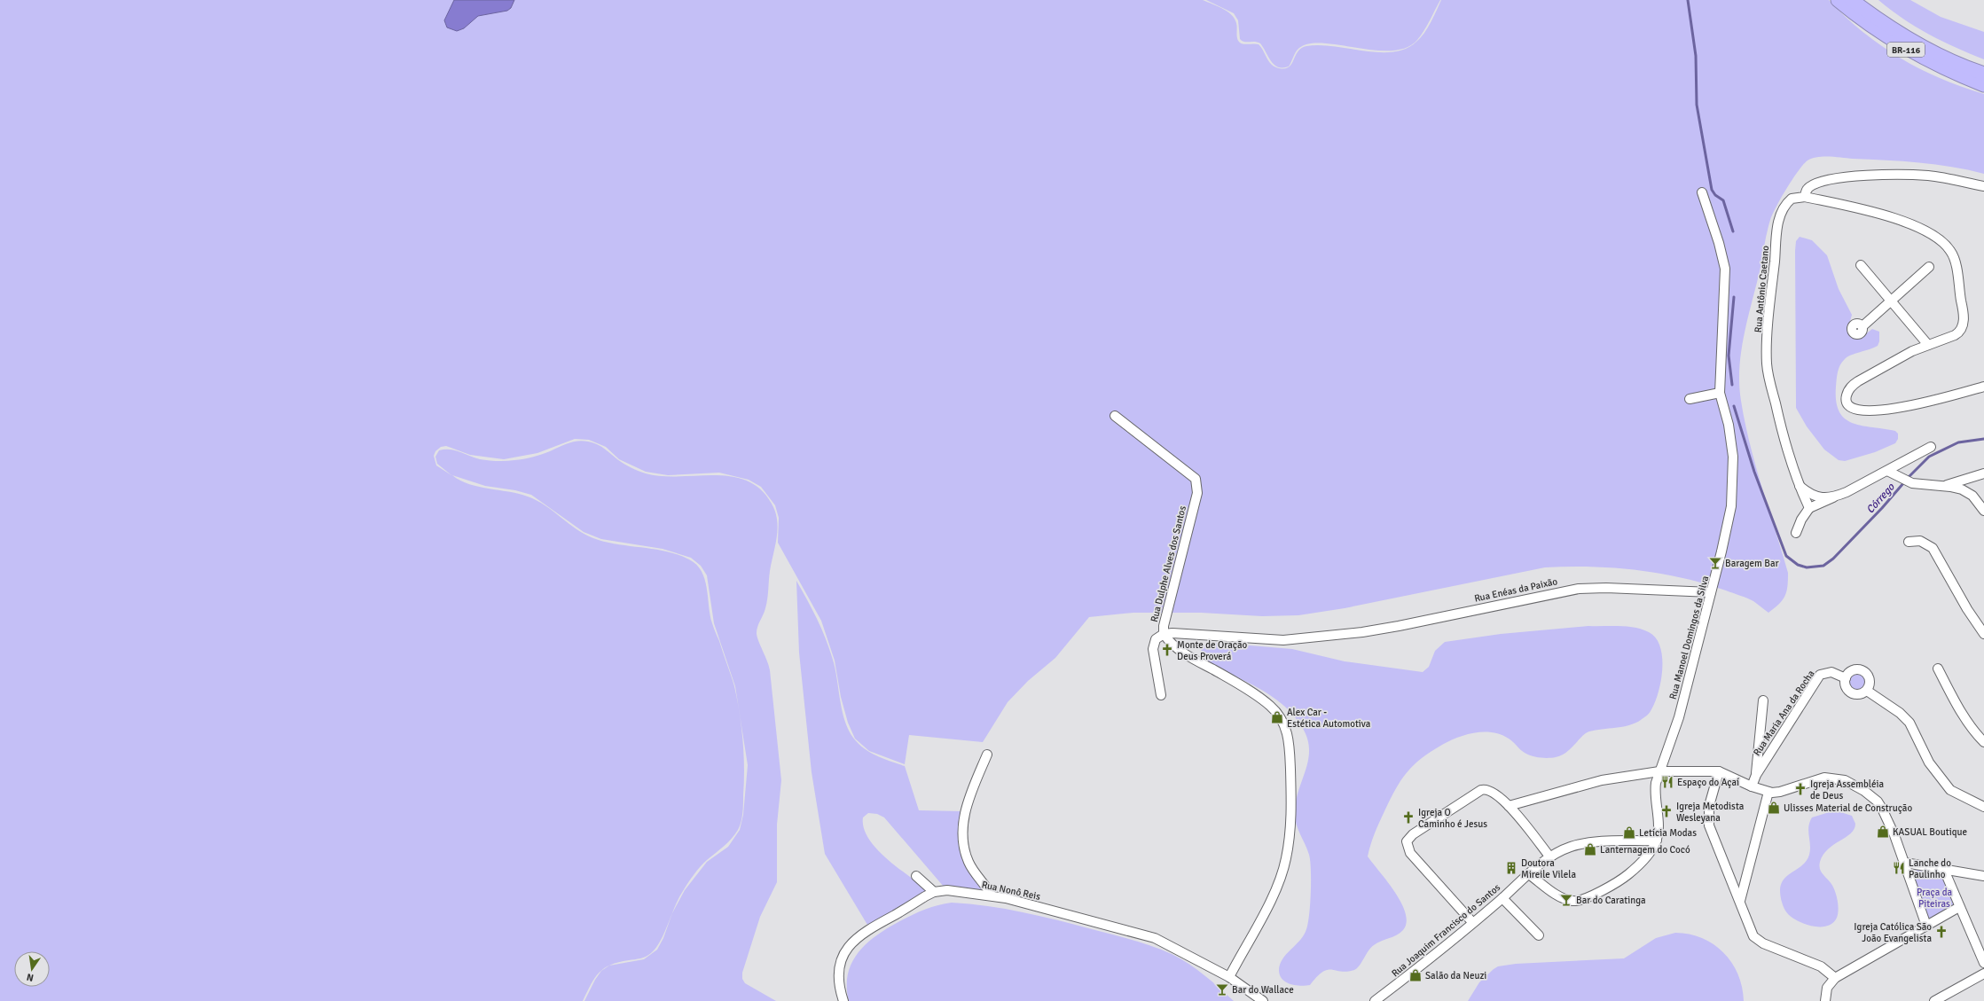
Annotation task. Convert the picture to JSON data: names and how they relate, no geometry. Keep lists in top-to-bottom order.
{
  "streets": {
    "highway": ["BR-116"],
    "street": [
      "Rua Antônio Caetano",
      "Rua Dulphe Alves dos Santos",
      "Rua Enéas da Paixão",
      "Rua Manoel Domingos da Silva",
      "Rua Maria Ana da Rocha",
      "Rua Nonô Reis",
      "Rua Joaquim Francisco do Santos"
    ]
  },
  "crossings": [
    ["Rua Dulphe Alves dos Santos", "Rua Enéas da Paixão"],
    ["Rua Dulphe Alves dos Santos", "Rua Nonô Reis"],
    ["Rua Enéas da Paixão", "Rua Manoel Domingos da Silva"]
  ],
  "water": ["Córrego"],
  "parks": ["Praça da Piteiras"],
  "places": {
    "bar": ["Baragem Bar", "Bar do Caratinga", "Bar do Wallace"],
    "church": [
      "Monte de Oração Deus Proverá",
      "Igreja Assembléia de Deus",
      "Igreja Metodista Wesleyana",
      "Igreja O Caminho é Jesus",
      "Igreja Católica São João Evangelista"
    ],
    "shop": [
      "Alex Car - Estética Automotiva",
      "Ulisses Material de Construção",
      "KASUAL Boutique",
      "Letícia Modas",
      "Lanternagem do Cocó",
      "Salão da Neuzi"
    ],
    "restaurant": ["Espaço do Açaí", "Lanche do Paulinho"],
    "building": ["Doutora Mireile Vilela"]
  },
  "north": "bottom"
}
